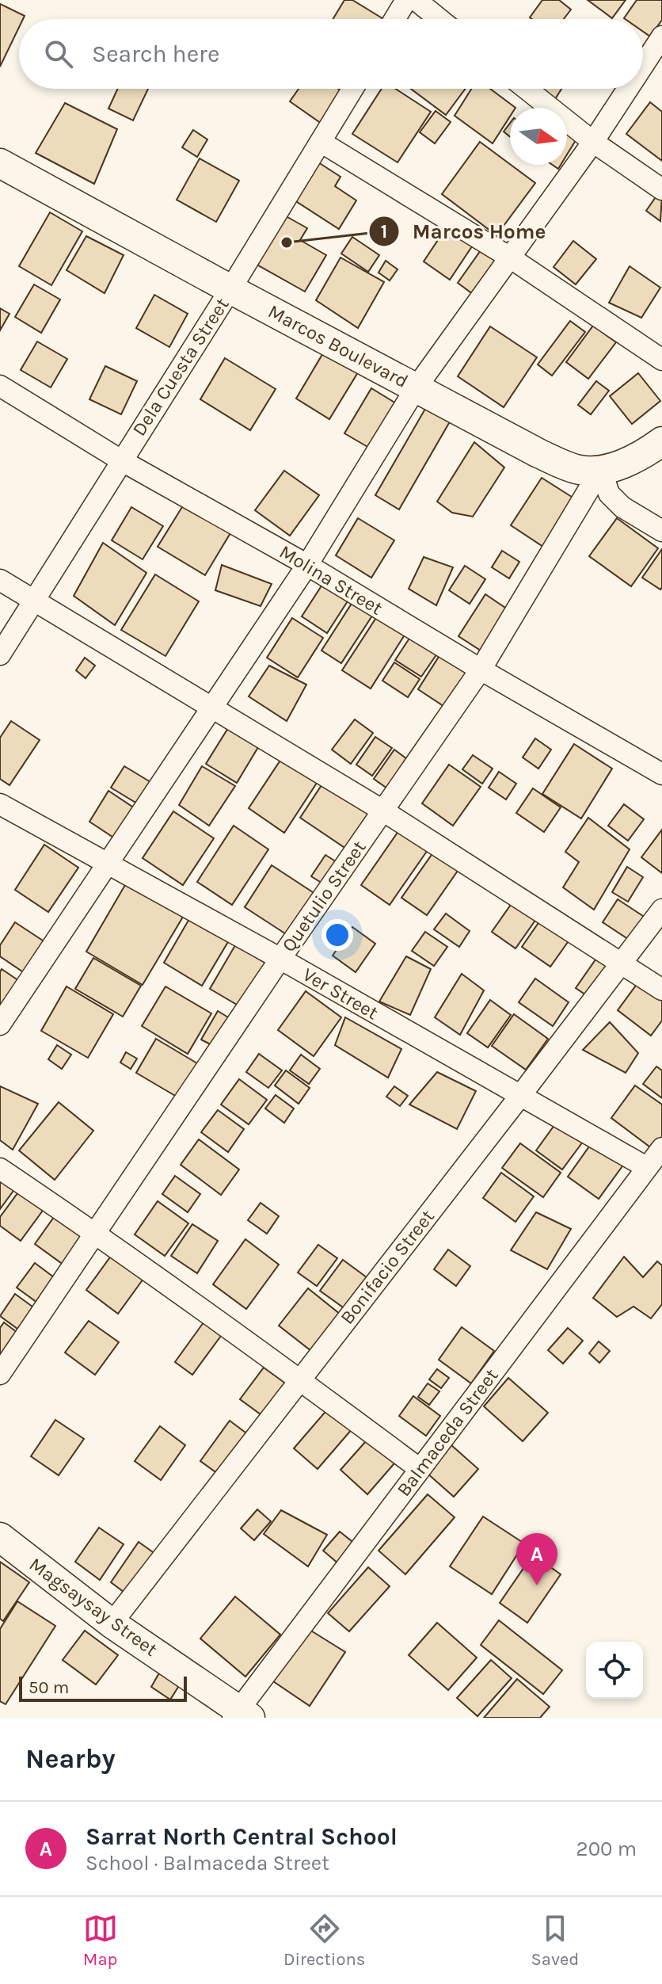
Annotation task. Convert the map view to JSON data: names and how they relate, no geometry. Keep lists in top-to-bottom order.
{
  "streets": {
    "main road": ["Marcos Boulevard", "Magsaysay Street"],
    "street": [
      "Dela Cuesta Street",
      "Molina Street",
      "Quetulio Street",
      "Ver Street",
      "Bonifacio Street",
      "Balmaceda Street"
    ]
  },
  "crossings": [
    ["Marcos Boulevard", "Dela Cuesta Street"],
    ["Marcos Boulevard", "Quetulio Street"],
    ["Dela Cuesta Street", "Molina Street"],
    ["Molina Street", "Quetulio Street"],
    ["Quetulio Street", "Ver Street"],
    ["Ver Street", "Bonifacio Street"],
    ["Ver Street", "Balmaceda Street"],
    ["Bonifacio Street", "Magsaysay Street"],
    ["Balmaceda Street", "Magsaysay Street"]
  ],
  "places": ["Marcos Home"],
  "scale_bar": "50 m",
  "north": "right",
  "page": {
    "search": "Search here",
    "pins": "A",
    "scale": "50 m",
    "heading": "Nearby",
    "list": [
      {
        "mark": "A",
        "name": "Sarrat North Central School",
        "note": "School · Balmaceda Street",
        "value": "200 m"
      }
    ],
    "nav": ["Map", "Directions", "Saved"]
  }
}
